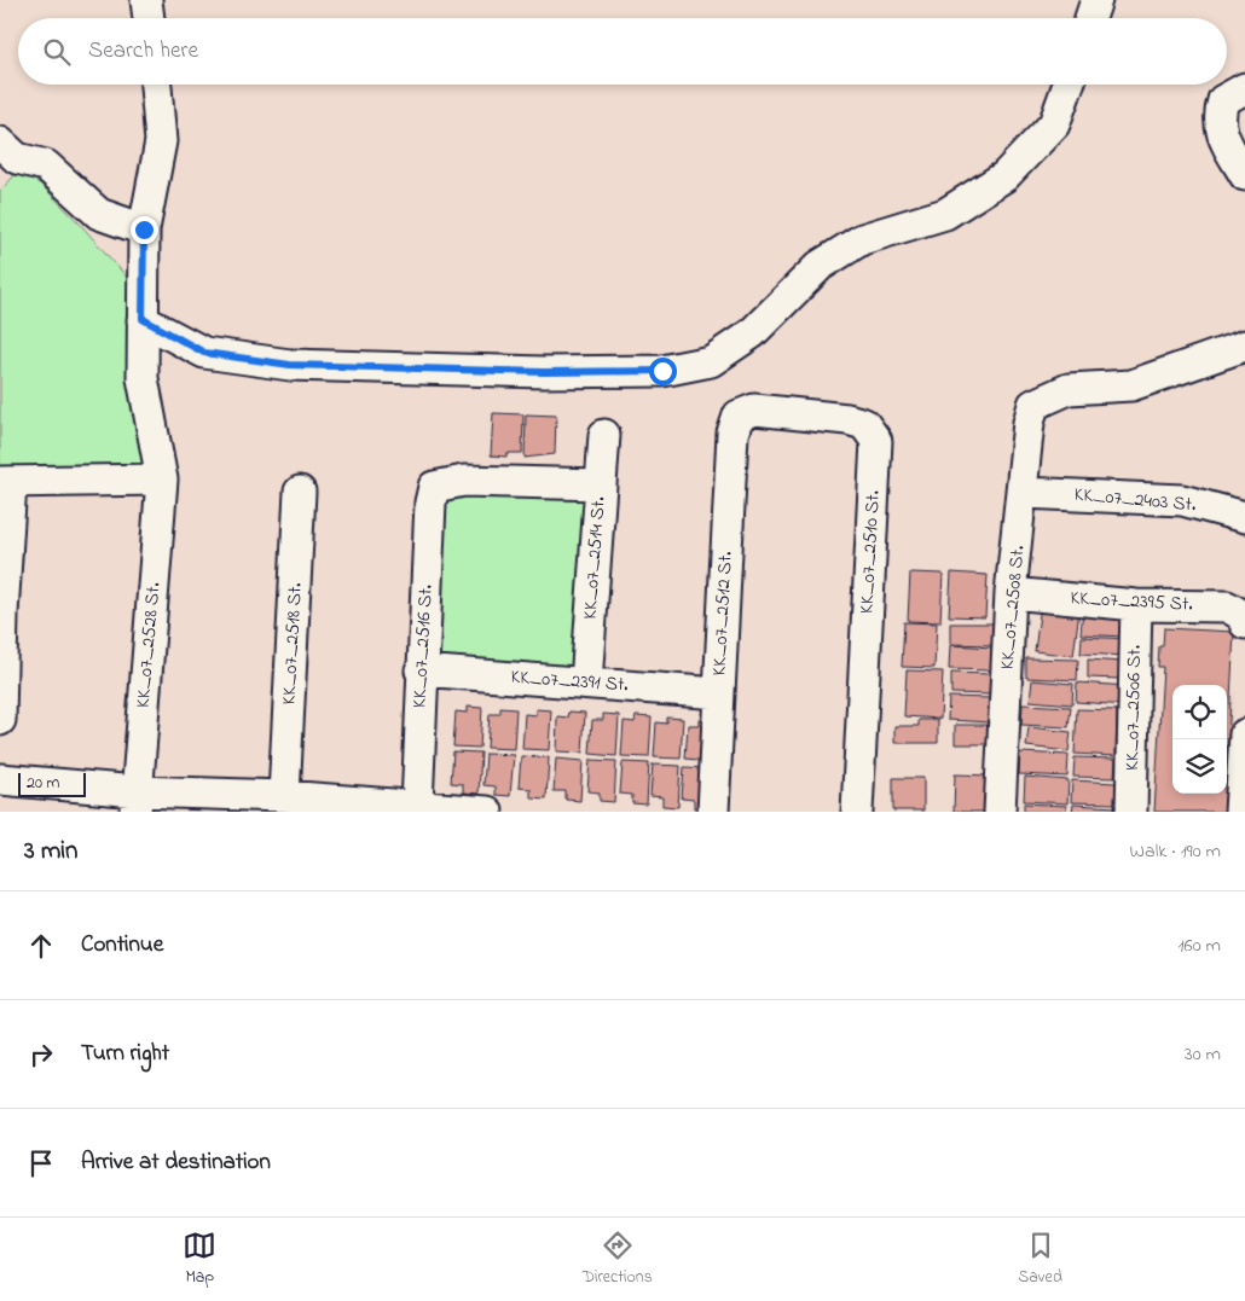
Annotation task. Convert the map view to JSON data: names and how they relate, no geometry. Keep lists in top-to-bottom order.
{
  "streets": {
    "street": [
      "KK_07_2403 St.",
      "KK_07_2510 St.",
      "KK_07_2514 St.",
      "KK_07_2395 St.",
      "KK_07_2508 St.",
      "KK_07_2512 St.",
      "KK_07_2518 St.",
      "KK_07_2528 St.",
      "KK_07_2516 St.",
      "KK_07_2391 St.",
      "KK_07_2506 St."
    ]
  },
  "crossings": [
    ["KK_07_2403 St.", "KK_07_2508 St."],
    ["KK_07_2510 St.", "KK_07_2512 St."],
    ["KK_07_2514 St.", "KK_07_2516 St."],
    ["KK_07_2514 St.", "KK_07_2391 St."],
    ["KK_07_2395 St.", "KK_07_2508 St."],
    ["KK_07_2395 St.", "KK_07_2506 St."],
    ["KK_07_2512 St.", "KK_07_2391 St."],
    ["KK_07_2516 St.", "KK_07_2391 St."]
  ],
  "scale_bar": "20 m",
  "page": {
    "search": "Search here",
    "scale": "20 m",
    "heading": ["3 min", "Walk · 190 m"],
    "list": [
      ["Continue", "160 m"],
      ["Turn right", "30 m"],
      "Arrive at destination"
    ],
    "nav": ["Map", "Directions", "Saved"]
  }
}
